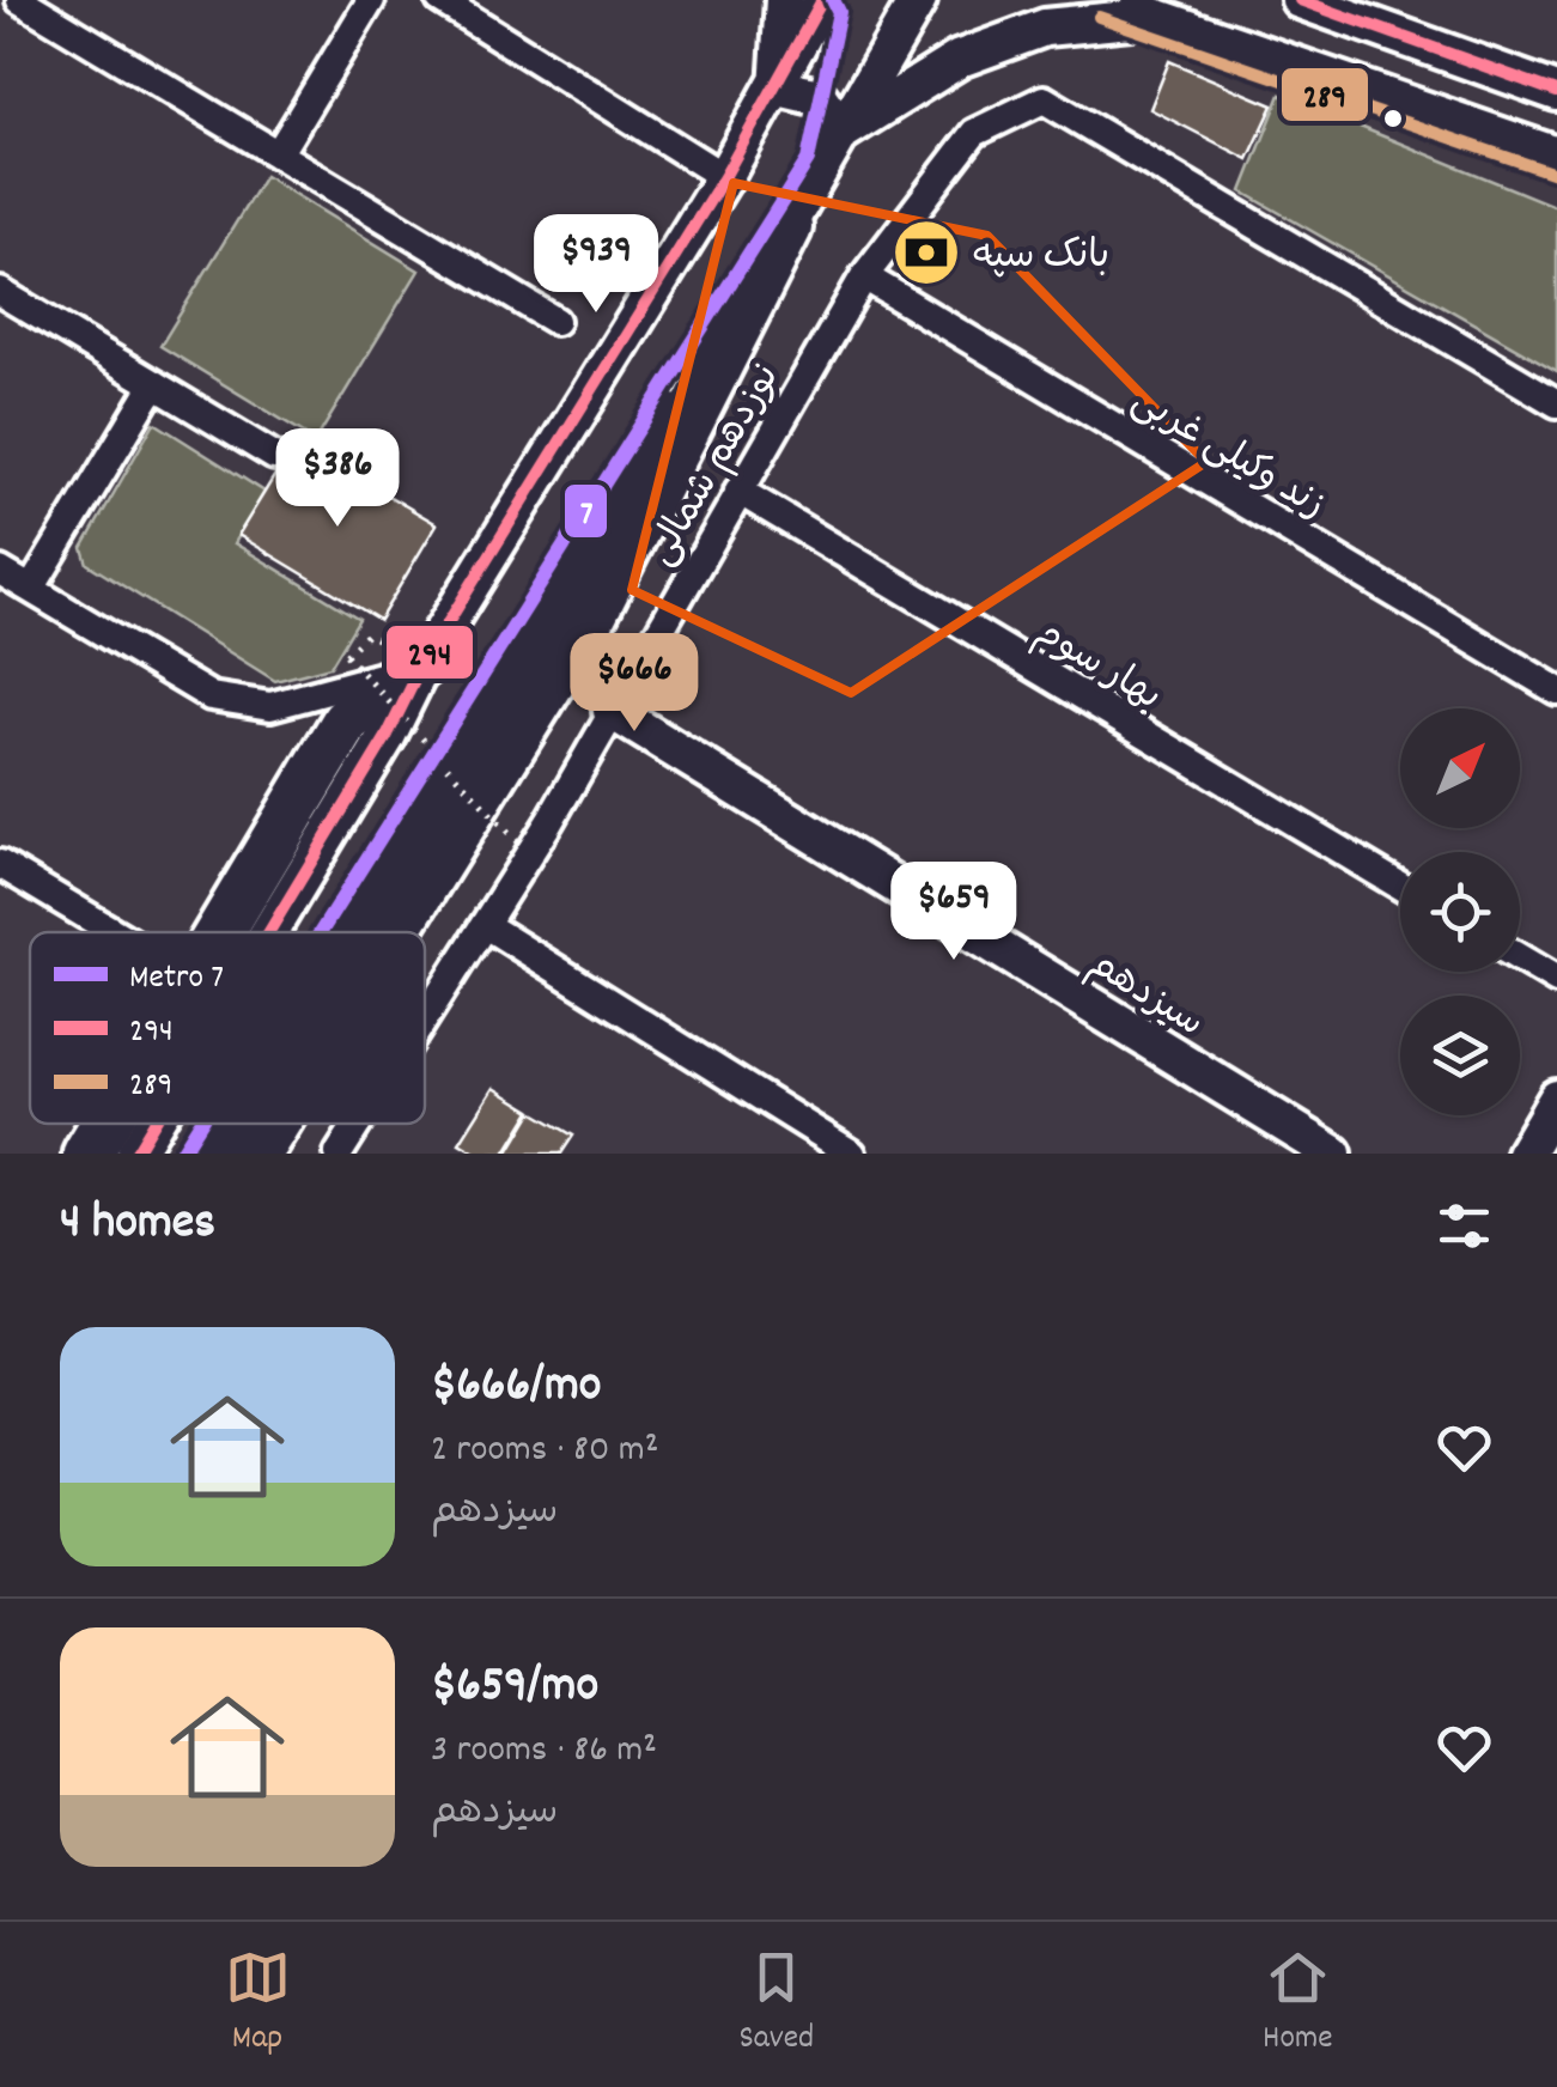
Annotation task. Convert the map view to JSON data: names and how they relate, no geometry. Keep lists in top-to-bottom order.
{
  "streets": {
    "main road": ["سیزدهم"],
    "street": ["زند وکیلی غربی", "نوزدهم شمالی", "بهار سوم"]
  },
  "crossings": [
    ["زند وکیلی غربی", "نوزدهم شمالی"],
    ["نوزدهم شمالی", "بهار سوم"],
    ["نوزدهم شمالی", "سیزدهم"]
  ],
  "places": {
    "bank": ["بانک سپه"]
  },
  "lines": ["metro line 7", "transit line 294", "transit line 289"],
  "legend": ["Metro 7", "294", "289"],
  "north": "top right",
  "page": {
    "price": [
      "$939",
      "$386",
      "$666",
      "$659"
    ],
    "heading": "4 homes",
    "list": [
      {
        "name": "$666/mo",
        "note": "2 rooms · 80 m² · سیزدهم"
      },
      {
        "name": "$659/mo",
        "note": "3 rooms · 86 m² · سیزدهم"
      }
    ],
    "tabs": ["Map", "Saved", "Home"]
  }
}
